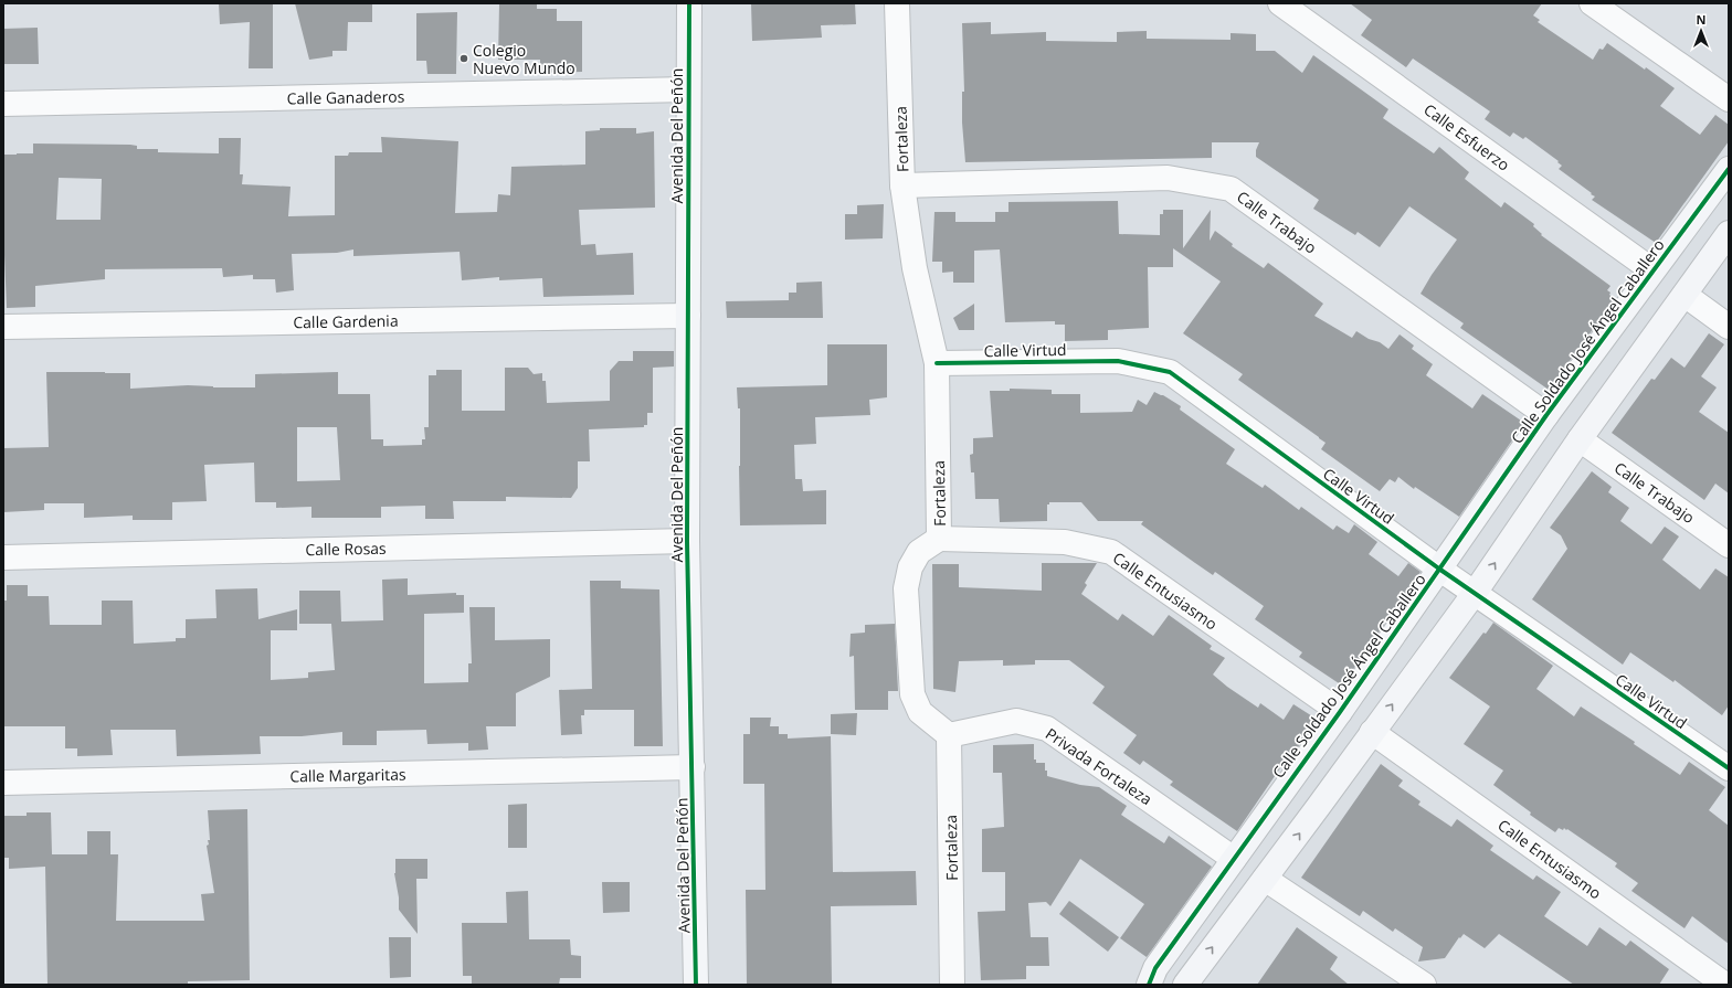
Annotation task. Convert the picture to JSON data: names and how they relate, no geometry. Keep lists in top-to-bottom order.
{
  "streets": {
    "street": [
      "Calle Ganaderos",
      "Avenida Del Peñón",
      "Calle Esfuerzo",
      "Fortaleza",
      "Calle Trabajo",
      "Calle Gardenia",
      "Calle Soldado José Ángel Caballero",
      "Calle Virtud",
      "Calle Rosas",
      "Calle Entusiasmo",
      "Privada Fortaleza",
      "Calle Margaritas"
    ]
  },
  "crossings": [
    ["Calle Ganaderos", "Avenida Del Peñón"],
    ["Avenida Del Peñón", "Calle Gardenia"],
    ["Avenida Del Peñón", "Calle Rosas"],
    ["Avenida Del Peñón", "Calle Margaritas"],
    ["Calle Esfuerzo", "Calle Soldado José Ángel Caballero"],
    ["Fortaleza", "Calle Trabajo"],
    ["Fortaleza", "Calle Virtud"],
    ["Fortaleza", "Calle Entusiasmo"],
    ["Fortaleza", "Privada Fortaleza"],
    ["Calle Trabajo", "Calle Soldado José Ángel Caballero"],
    ["Calle Soldado José Ángel Caballero", "Calle Virtud"],
    ["Calle Soldado José Ángel Caballero", "Calle Entusiasmo"],
    ["Calle Soldado José Ángel Caballero", "Privada Fortaleza"]
  ],
  "places": ["Colegio Nuevo Mundo"],
  "north": "top"
}
